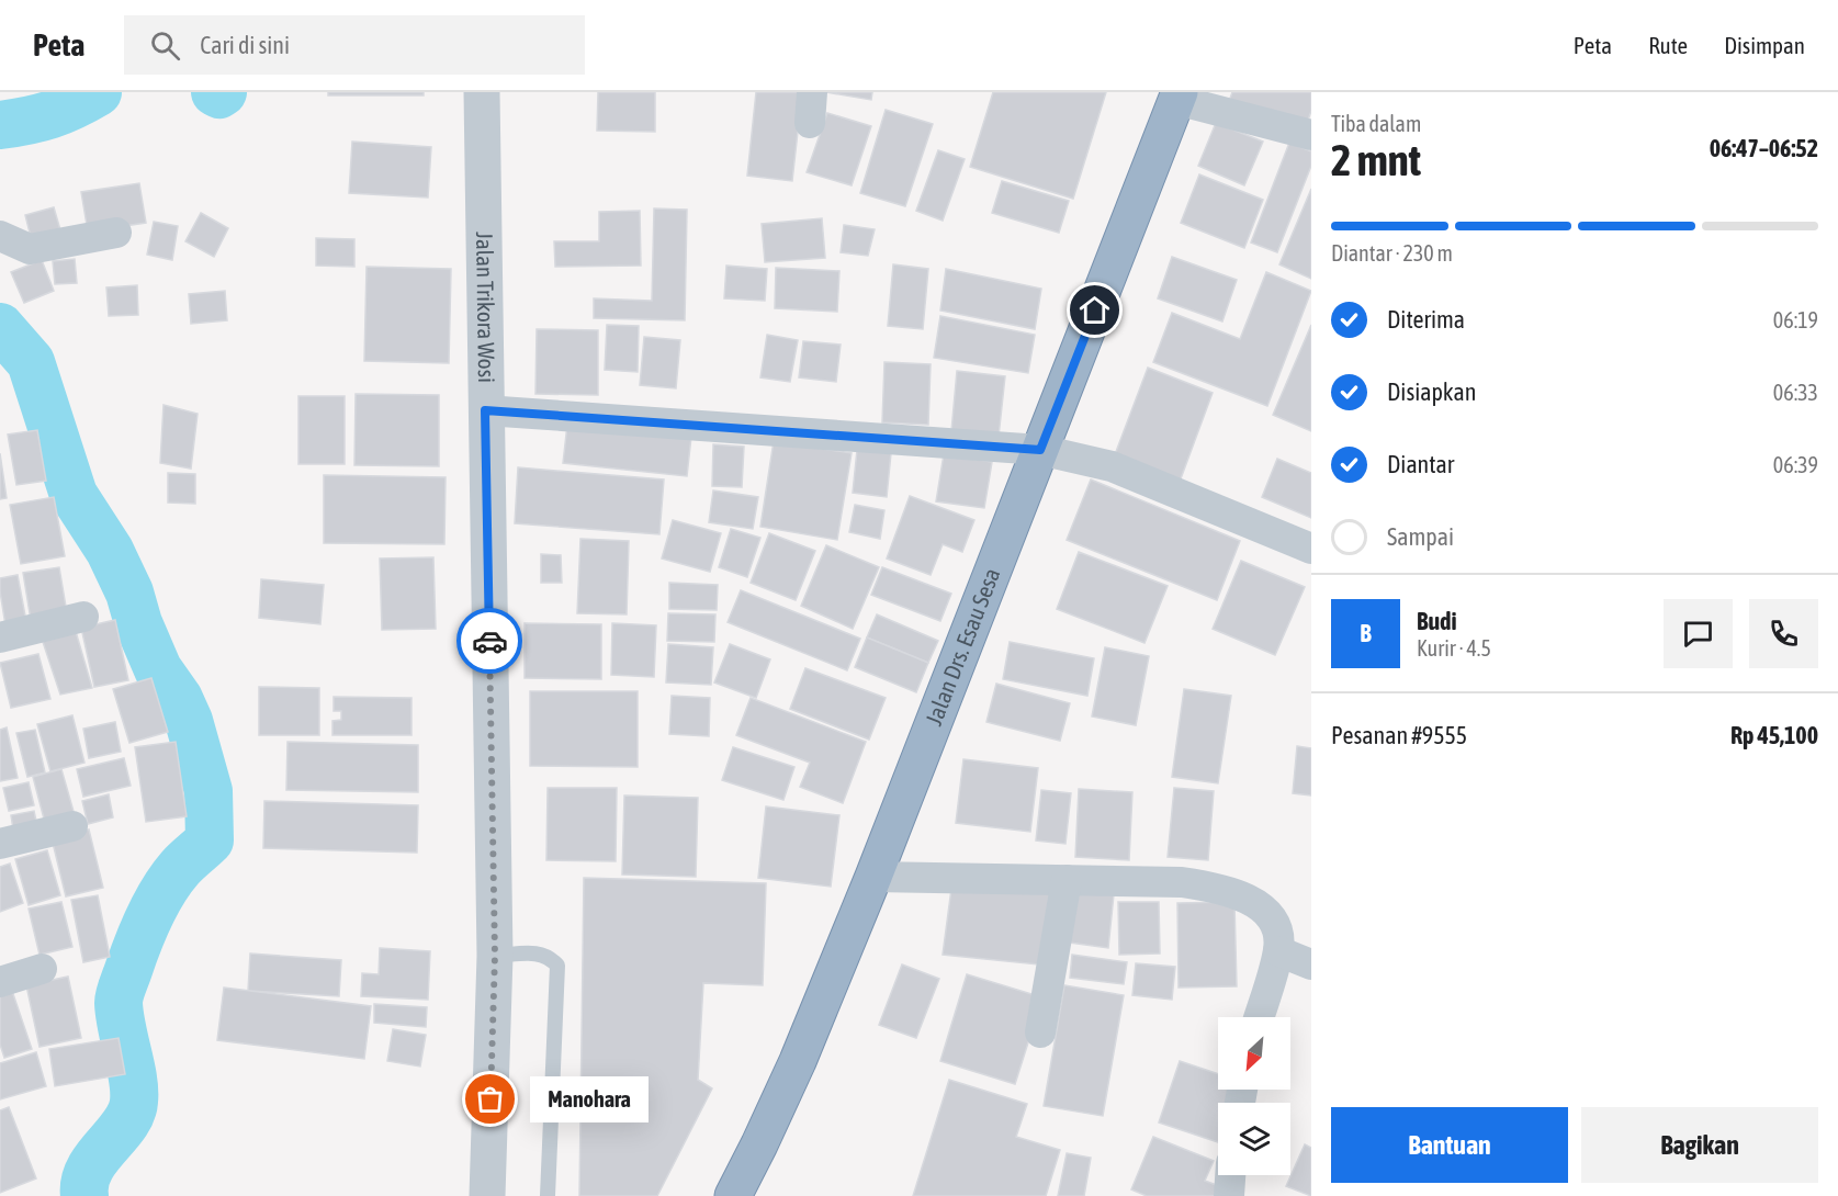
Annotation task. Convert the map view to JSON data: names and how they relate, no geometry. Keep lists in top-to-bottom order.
{
  "streets": {
    "highway": ["Jalan Drs. Esau Sesa"],
    "street": ["Jalan Trikora Wosi"]
  },
  "places": ["Manohara"],
  "north": "bottom left",
  "page": {
    "header": "Peta",
    "search": "Cari di sini",
    "nav": ["Peta", "Rute", "Disimpan"],
    "heading": ["2 mnt", "Tiba dalam", "06:47–06:52"],
    "panel": [
      "Budi",
      "Kurir · 4.5",
      "Pesanan #9555",
      "Rp 45,100"
    ],
    "bar": "Diantar · 230 m",
    "list": [
      ["Diterima", "06:19"],
      ["Disiapkan", "06:33"],
      ["Diantar", "06:39"],
      "Sampai"
    ],
    "round": "B",
    "bubble": "Manohara",
    "buttons": ["Bantuan", "Bagikan"]
  }
}
